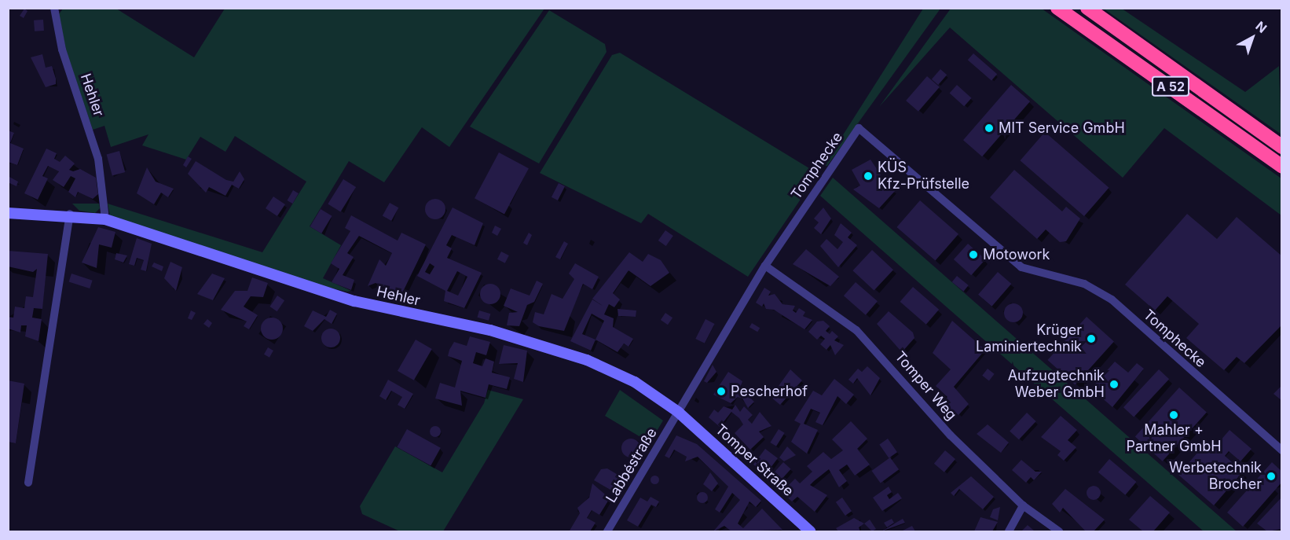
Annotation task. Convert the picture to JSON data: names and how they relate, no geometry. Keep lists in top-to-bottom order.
{
  "streets": {
    "highway": ["A 52"],
    "main road": ["Hehler", "Tomper Straße"],
    "street": ["Tomphecke", "Tomper Weg", "Labbéstraße"]
  },
  "crossings": [
    ["Hehler", "Tomphecke"],
    ["Hehler", "Tomper Straße"],
    ["Hehler", "Labbéstraße"],
    ["Tomphecke", "Tomper Weg"],
    ["Tomphecke", "Tomper Straße"],
    ["Tomphecke", "Labbéstraße"],
    ["Tomper Straße", "Labbéstraße"]
  ],
  "places": [
    "MIT Service GmbH",
    "KÜS Kfz-Prüfstelle",
    "Motowork",
    "Krüger Laminiertechnik",
    "Aufzugtechnik Weber GmbH",
    "Pescherhof",
    "Mahler + Partner GmbH",
    "Werbetechnik Brocher"
  ],
  "north": "top right"
}
